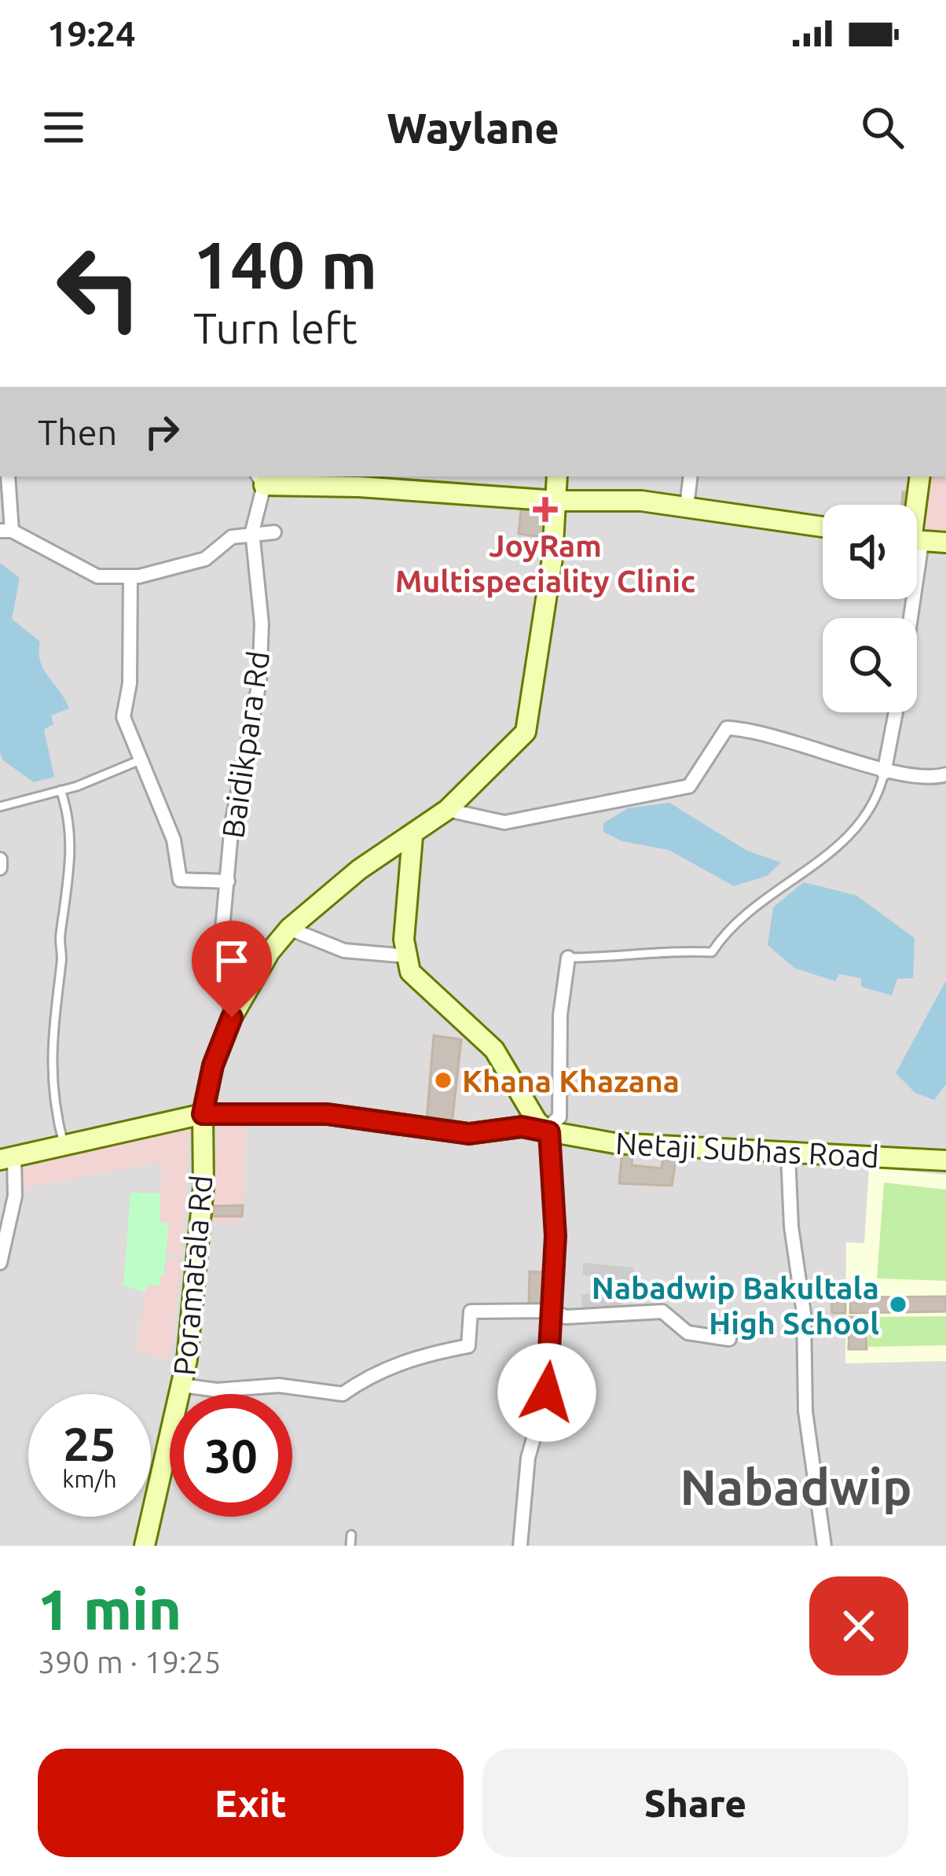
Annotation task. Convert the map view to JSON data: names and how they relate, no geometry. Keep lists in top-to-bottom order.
{
  "streets": {
    "main road": ["Netaji Subhas Road", "Poramatala Rd"],
    "street": ["Baidikpara Rd"]
  },
  "crossings": [
    ["Baidikpara Rd", "Poramatala Rd"],
    ["Netaji Subhas Road", "Poramatala Rd"]
  ],
  "districts": ["Nabadwip"],
  "places": {
    "health": ["JoyRam Multispeciality Clinic"],
    "other": ["Khana Khazana", "Nabadwip Bakultala High School"]
  },
  "page": {
    "status": "19:24",
    "header": "Waylane",
    "turn": ["140 m", "Turn left"],
    "then": "Then",
    "speed": "25 km/h",
    "limit": "30",
    "heading": ["1 min", "390 m · 19:25"],
    "buttons": ["Exit", "Share"]
  }
}
